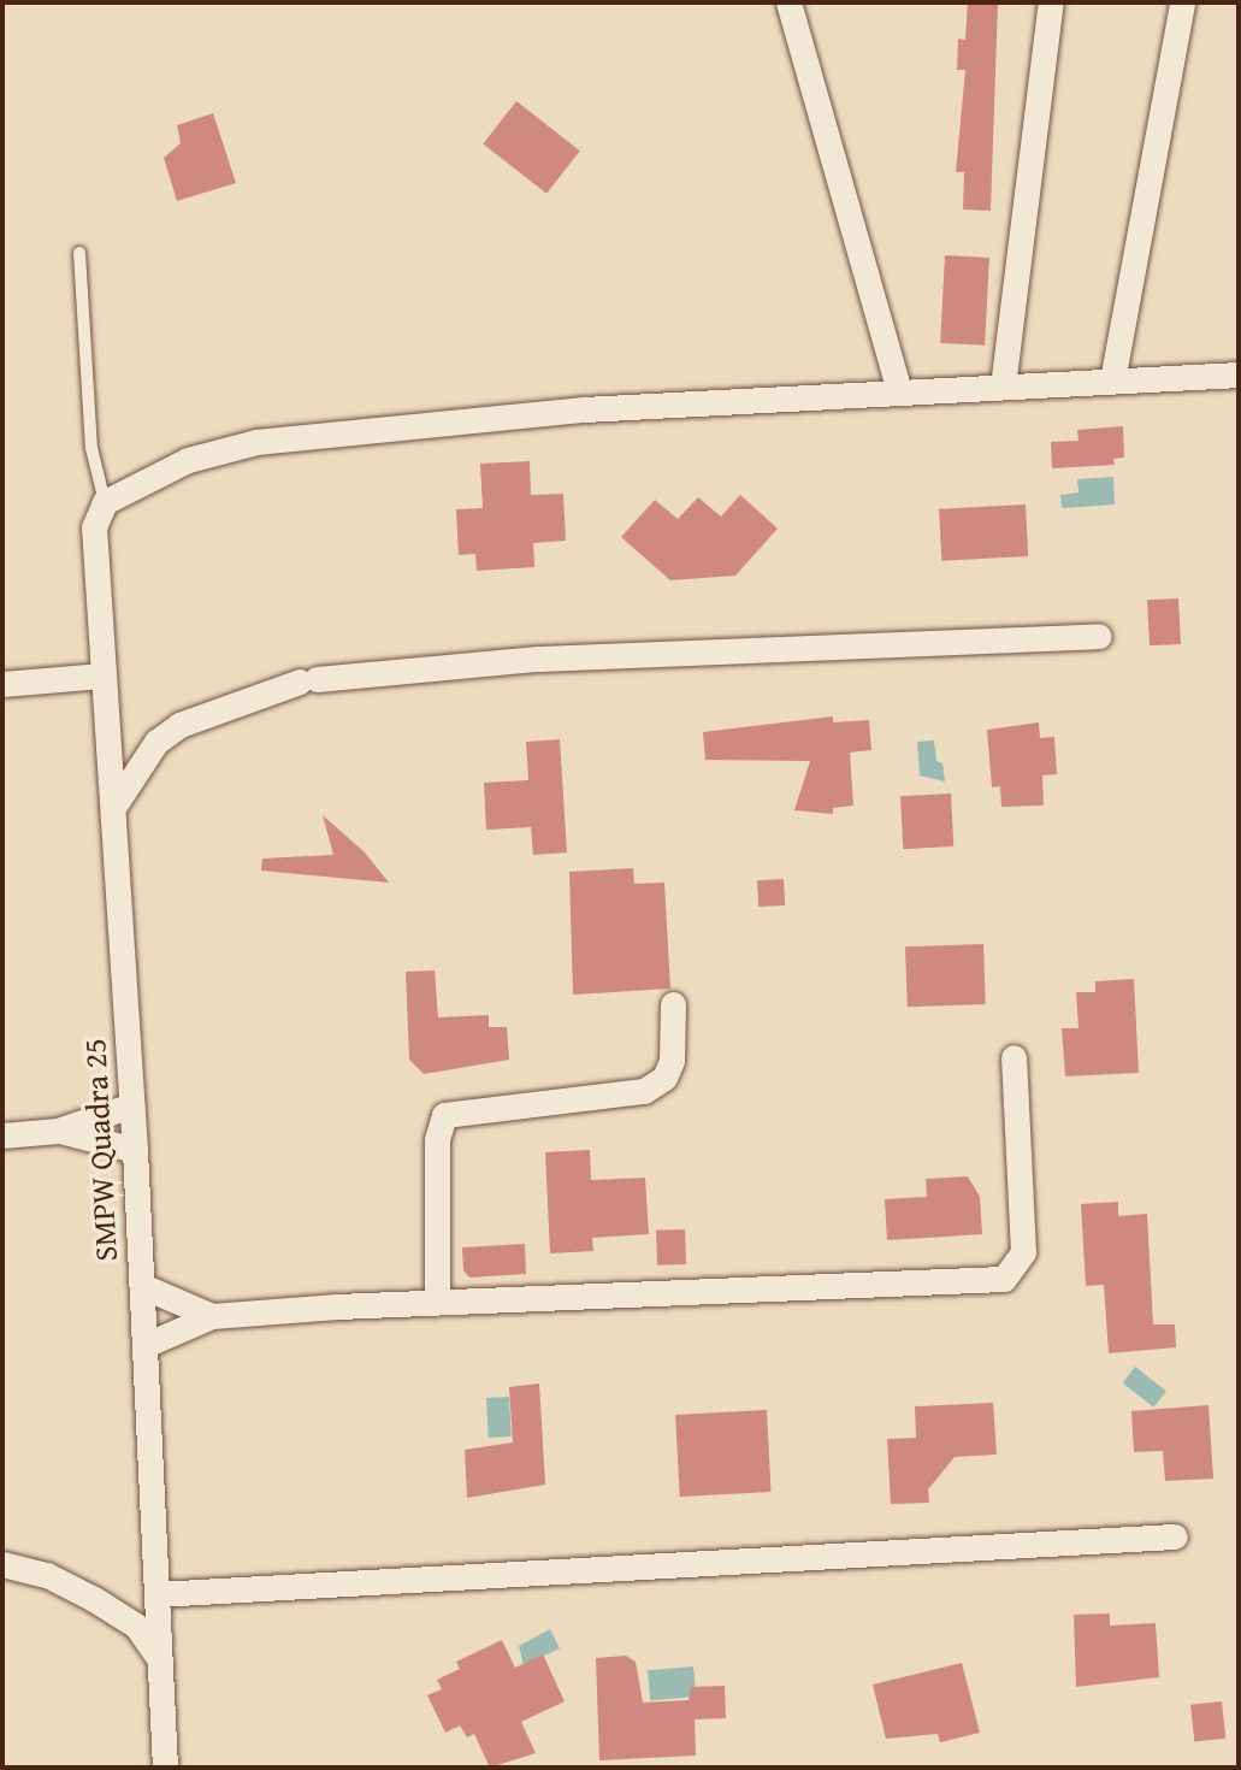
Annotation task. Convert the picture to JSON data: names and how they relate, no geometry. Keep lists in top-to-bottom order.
{
  "streets": {
    "street": ["SMPW Quadra 25"]
  }
}
